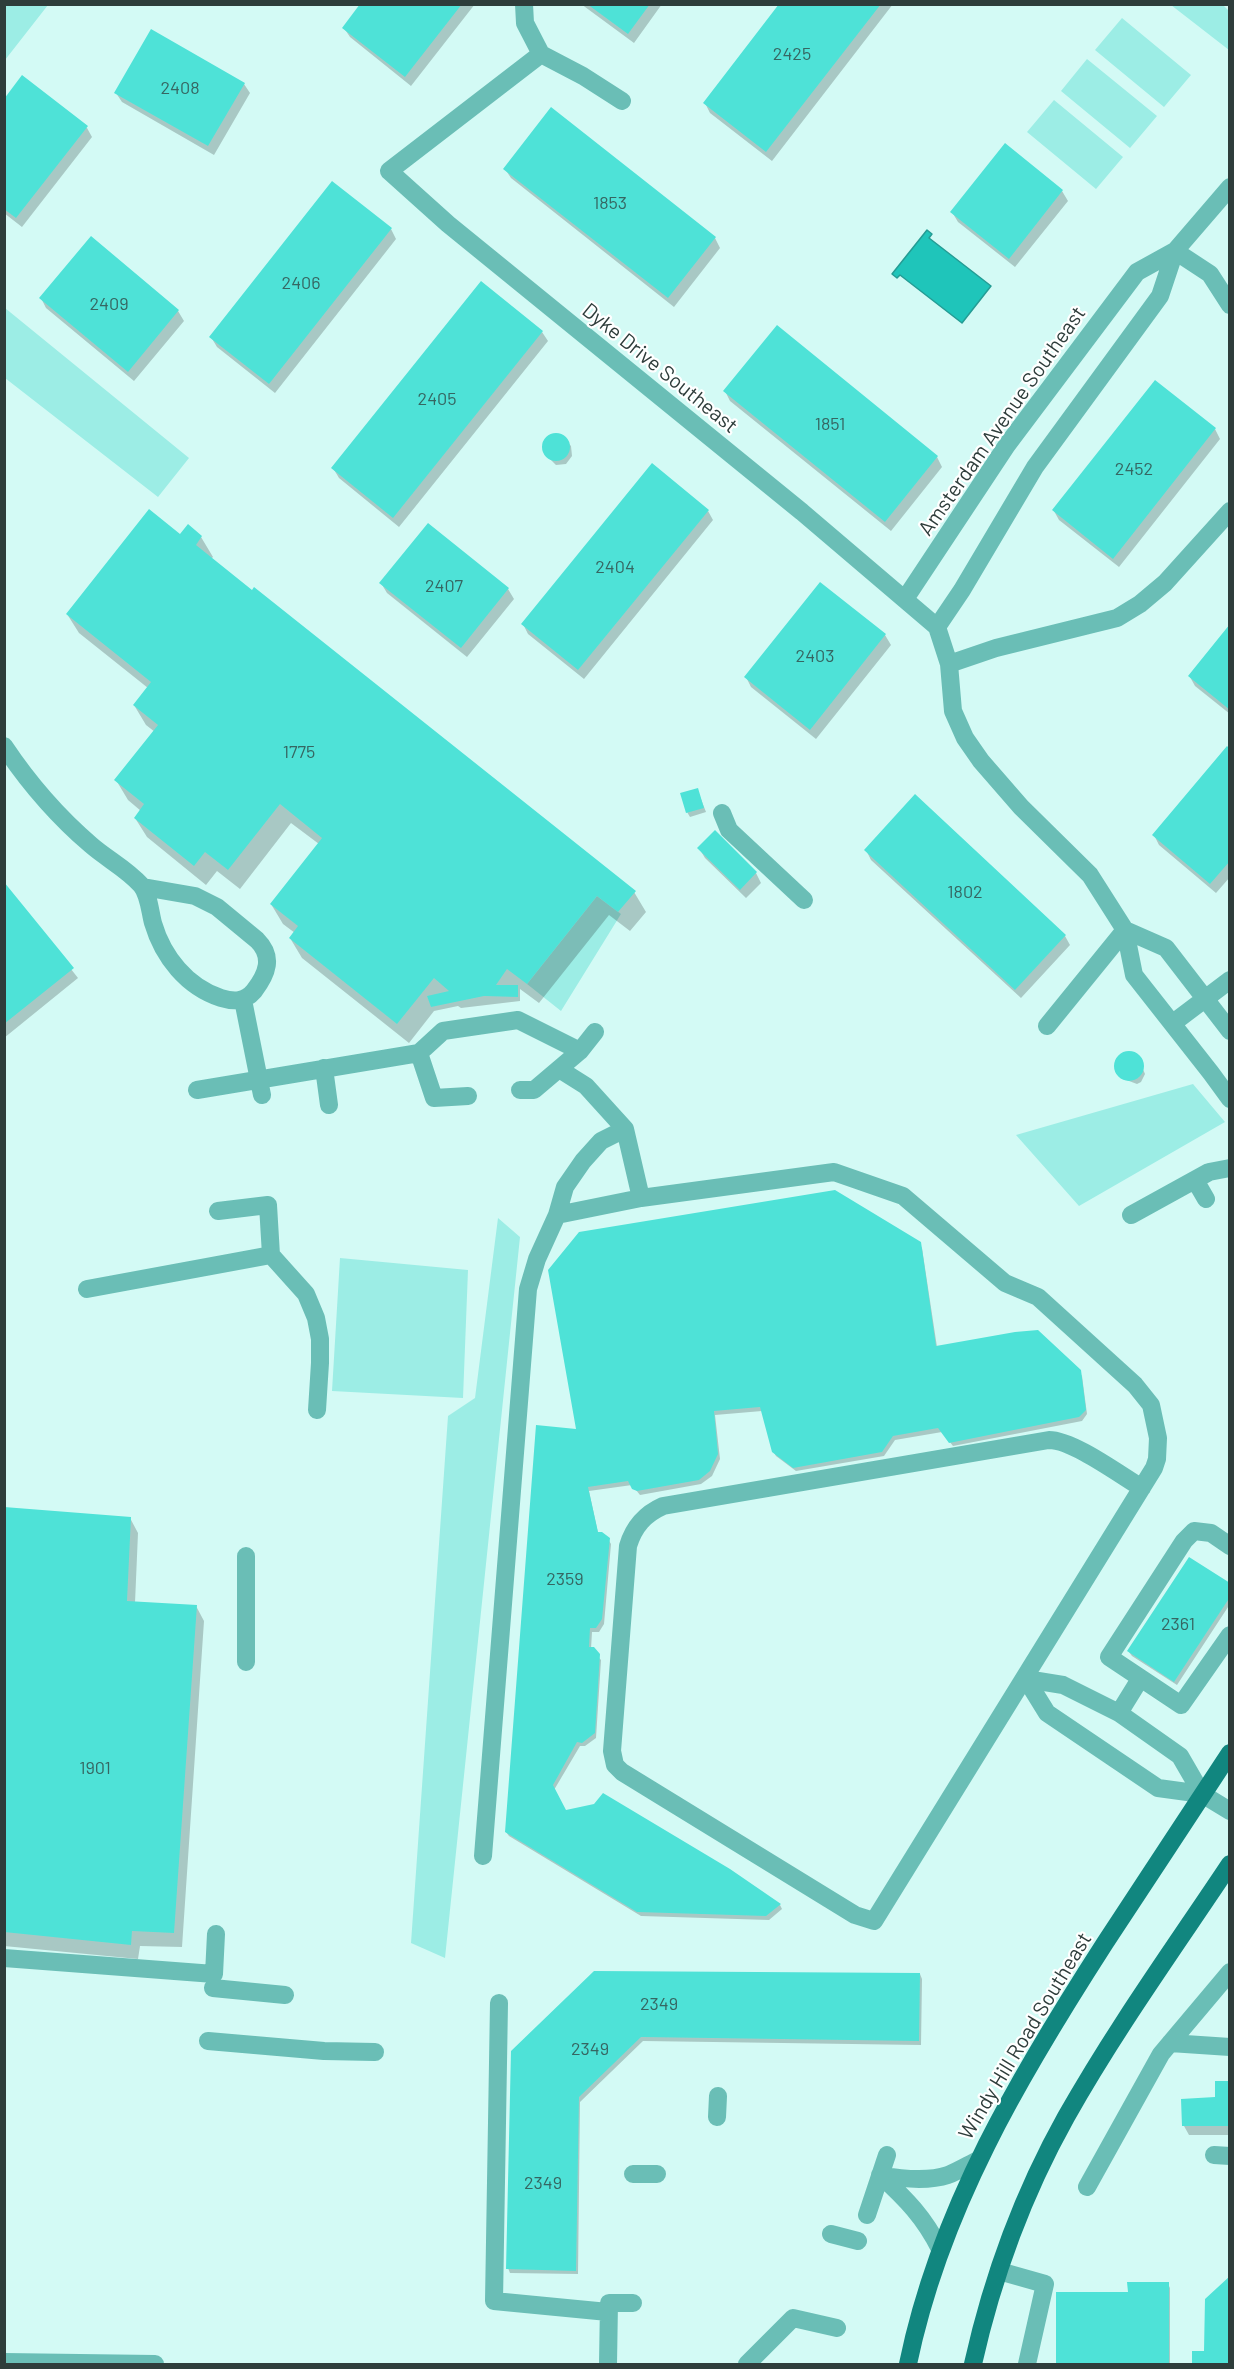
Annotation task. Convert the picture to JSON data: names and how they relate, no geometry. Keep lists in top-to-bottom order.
{
  "streets": {
    "main road": ["Windy Hill Road Southeast"],
    "street": ["Dyke Drive Southeast", "Amsterdam Avenue Southeast"]
  },
  "crossings": [
    ["Dyke Drive Southeast", "Amsterdam Avenue Southeast"]
  ],
  "house_numbers": [
    "2425",
    "2408",
    "1853",
    "2406",
    "2409",
    "2405",
    "1851",
    "2452",
    "2404",
    "2407",
    "2403",
    "1775",
    "1802",
    "2359",
    "2361",
    "1901",
    "2349",
    "2349",
    "2349"
  ]
}
